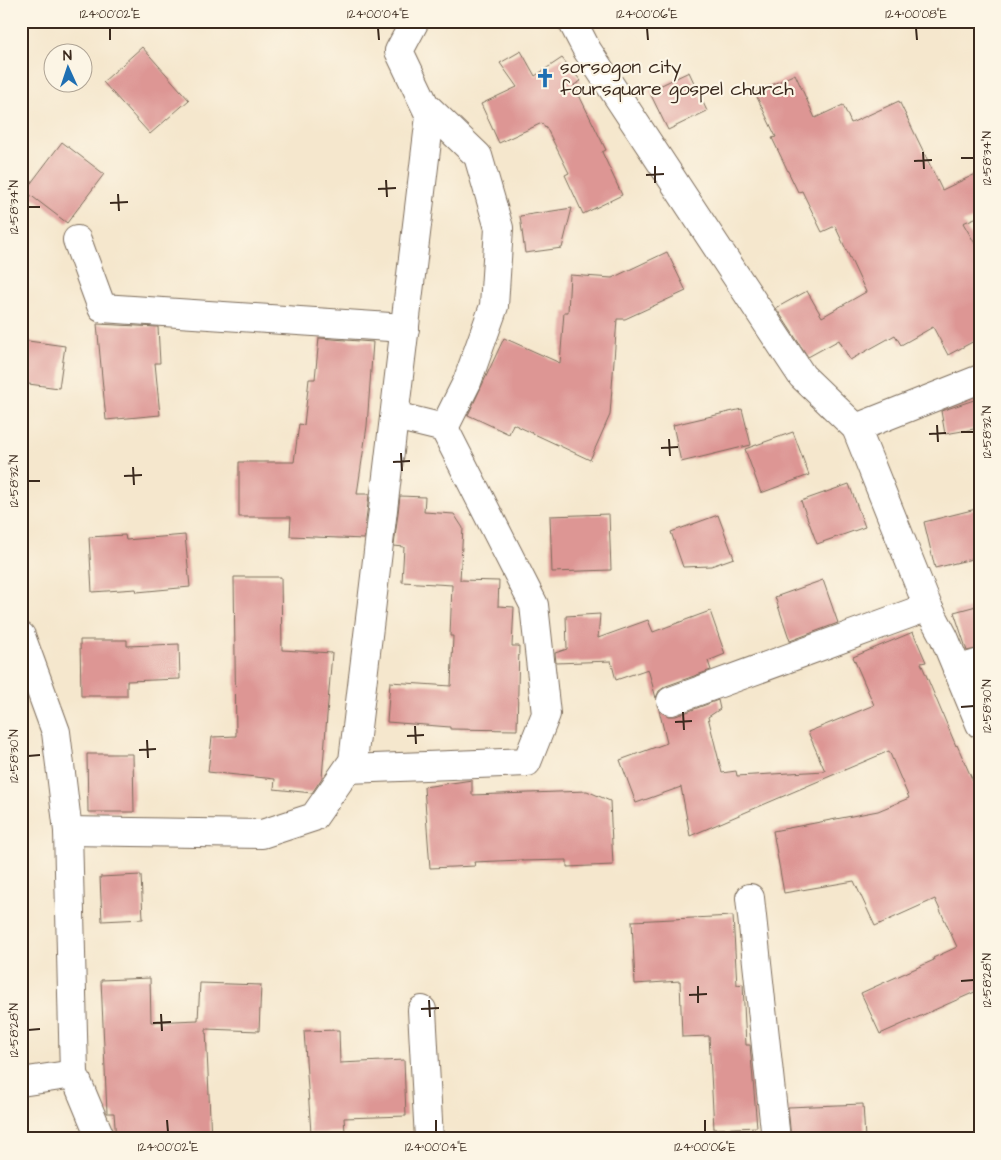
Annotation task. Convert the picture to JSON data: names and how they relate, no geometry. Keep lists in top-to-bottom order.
{
  "places": {
    "church": ["sorsogon city foursquare gospel church"]
  },
  "north": "top",
  "coordinates": [
    "124°00'02\"E",
    "124°00'04\"E",
    "124°00'06\"E",
    "124°00'08\"E",
    "12°58'34\"N",
    "12°58'32\"N",
    "12°58'30\"N",
    "12°58'28\"N"
  ]
}
